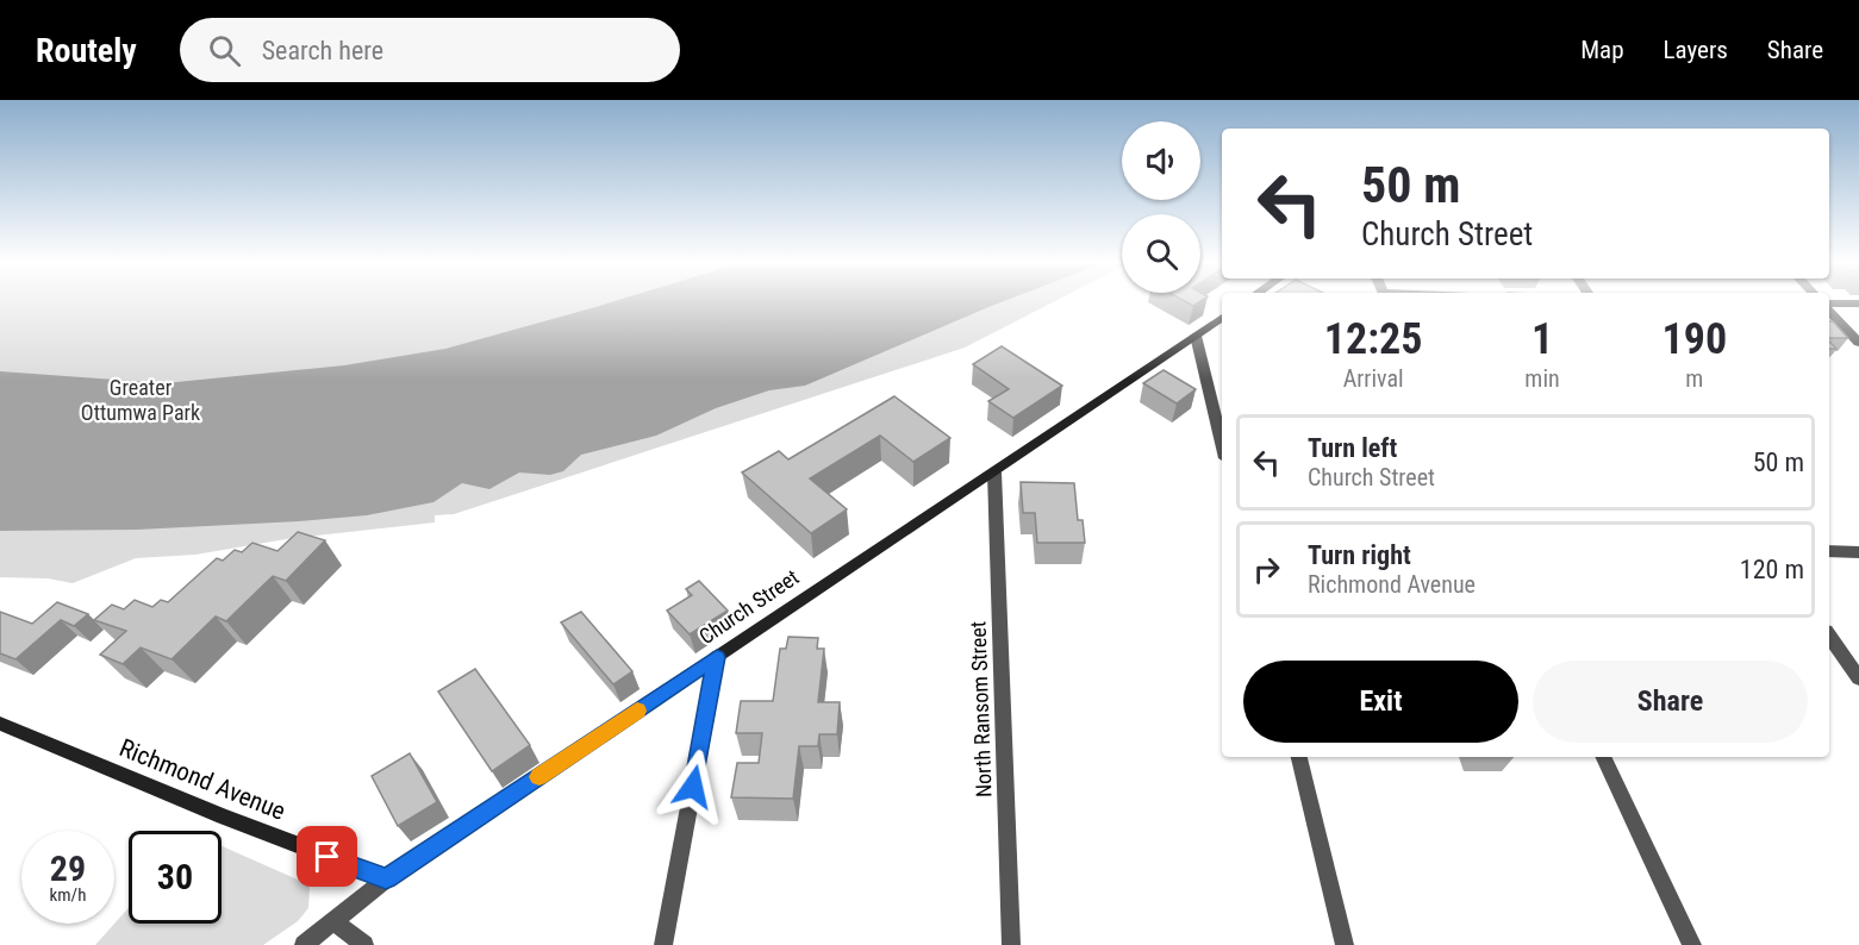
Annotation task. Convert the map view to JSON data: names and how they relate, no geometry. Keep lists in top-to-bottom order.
{
  "streets": {
    "main road": ["Church Street", "Richmond Avenue"],
    "street": ["North Ransom Street"]
  },
  "crossings": [
    ["Church Street", "North Ransom Street"],
    ["Church Street", "Richmond Avenue"]
  ],
  "parks": ["Greater Ottumwa Park"],
  "page": {
    "header": "Routely",
    "search": "Search here",
    "nav": ["Map", "Layers", "Share"],
    "turn": ["50 m", "Church Street"],
    "eta": [
      "12:25",
      "Arrival",
      "1",
      "min",
      "190",
      "m"
    ],
    "list": [
      {
        "name": "Turn left",
        "note": "Church Street",
        "value": "50 m"
      },
      {
        "name": "Turn right",
        "note": "Richmond Avenue",
        "value": "120 m"
      }
    ],
    "buttons": ["Exit", "Share"],
    "speed": "29 km/h",
    "limit": "30"
  }
}
